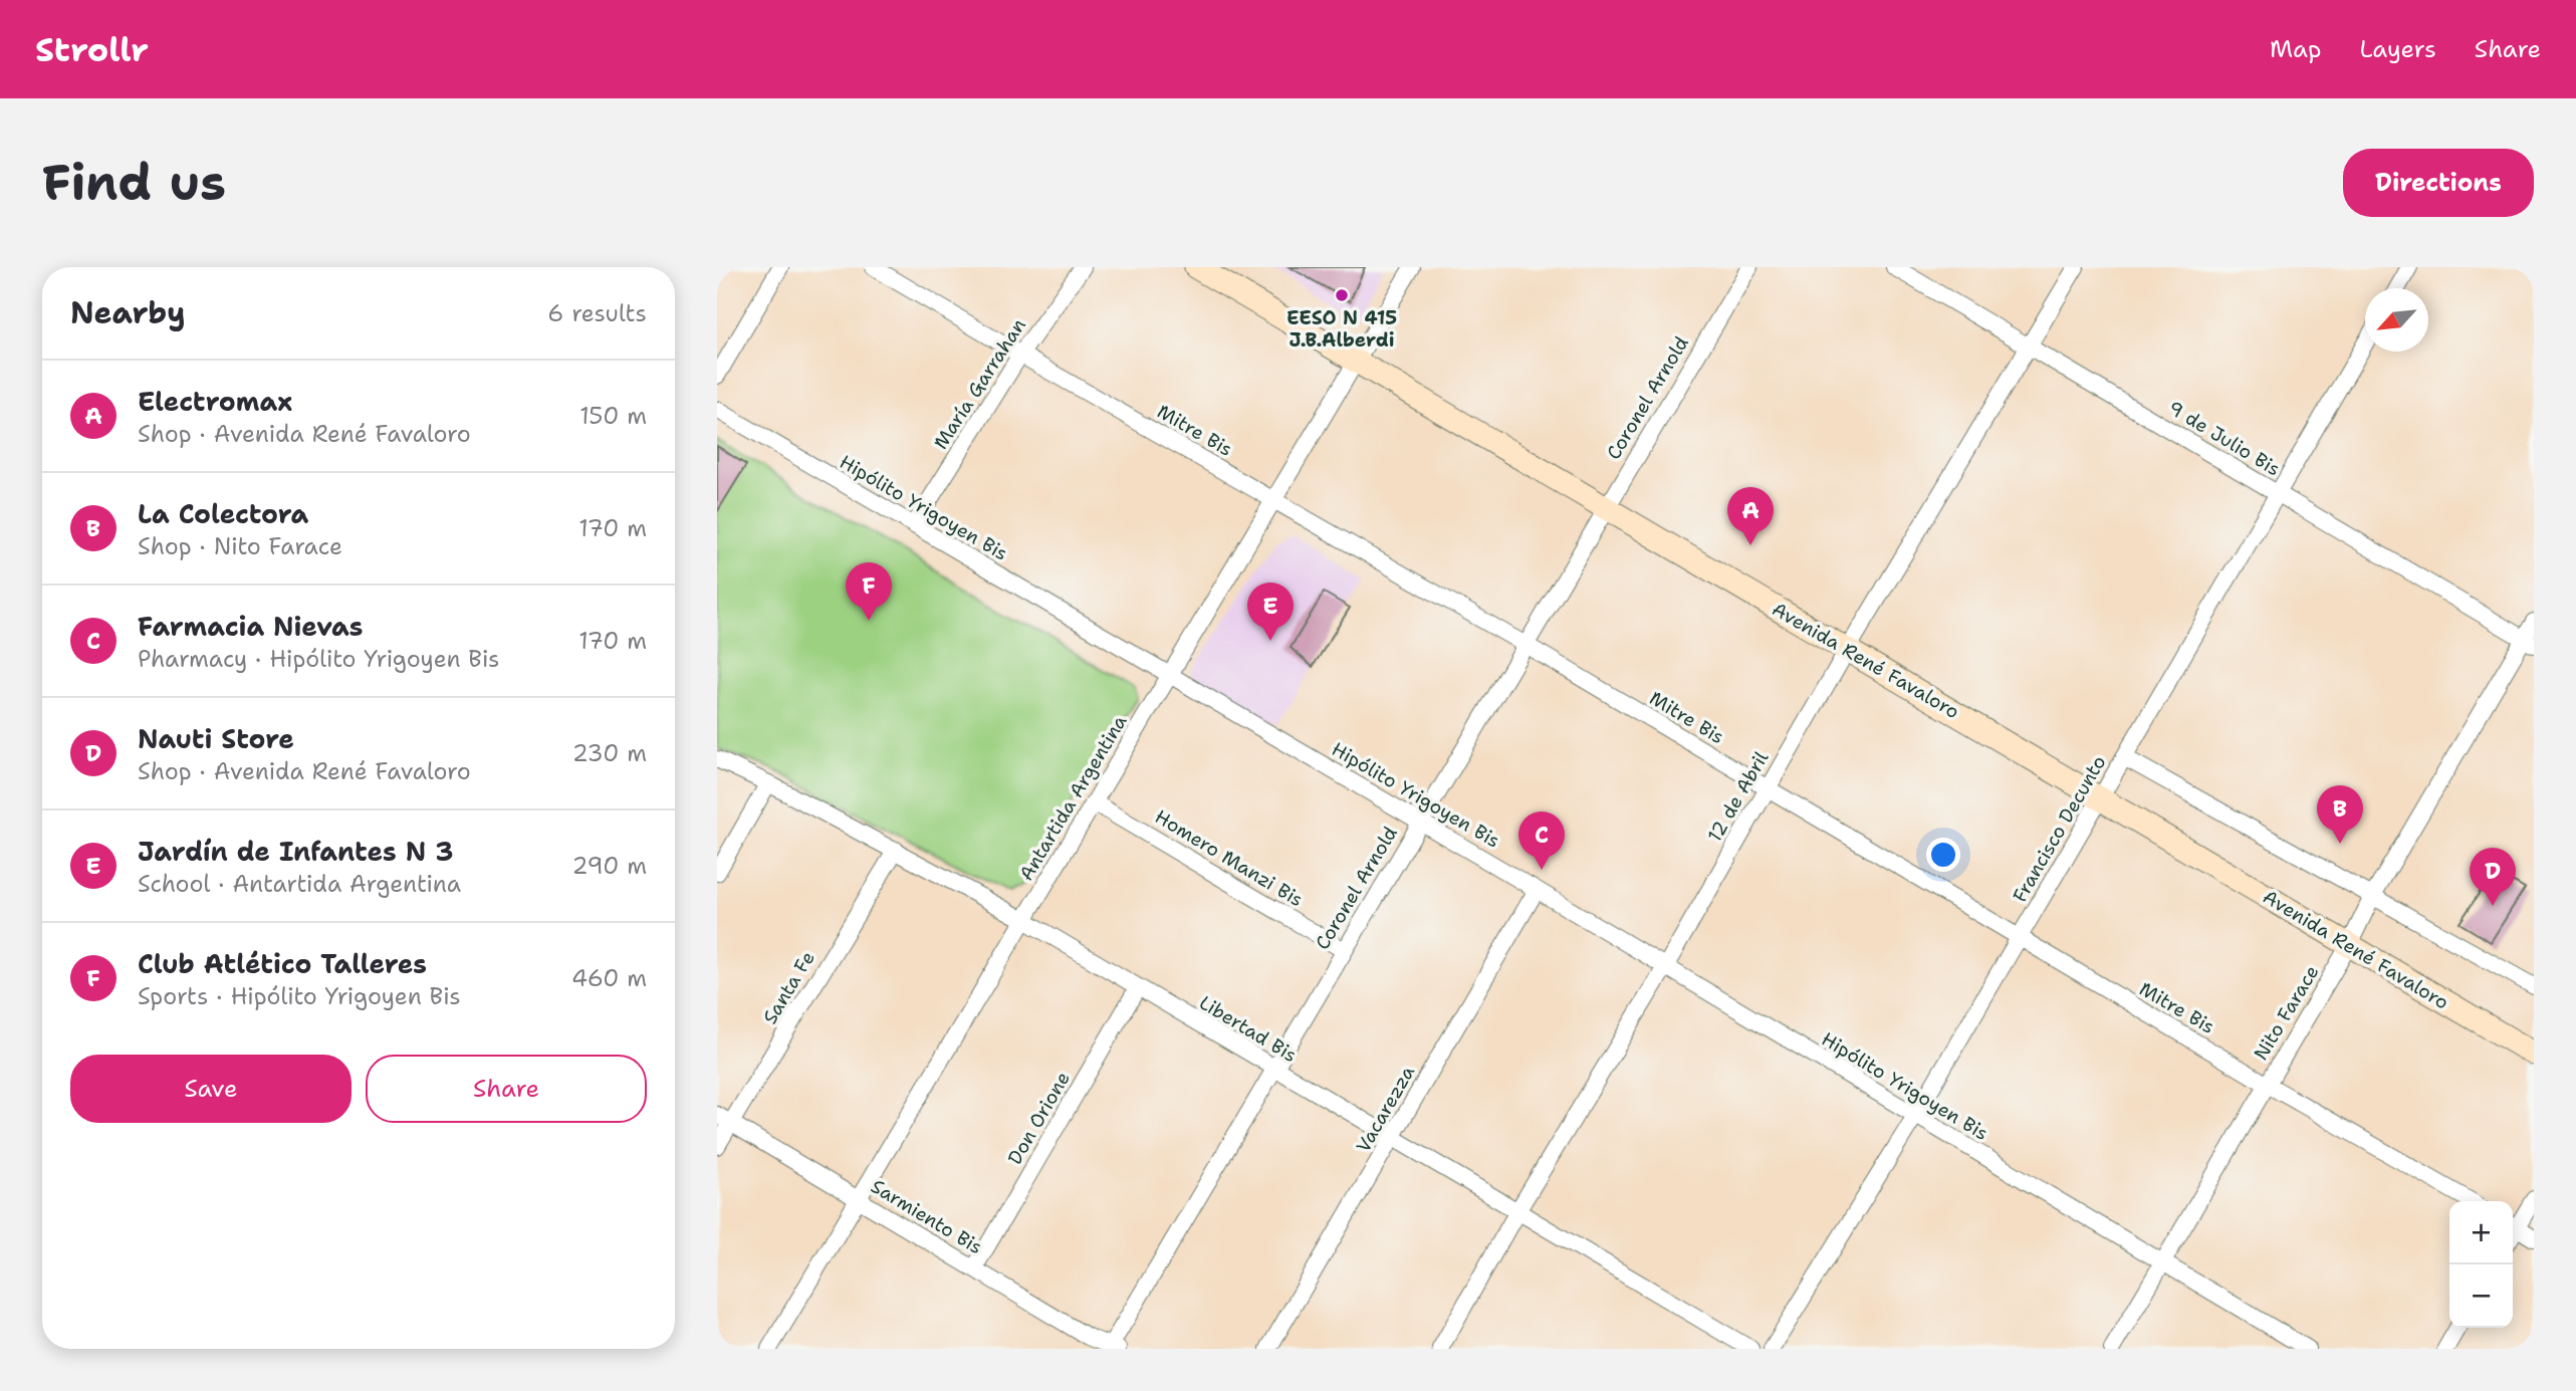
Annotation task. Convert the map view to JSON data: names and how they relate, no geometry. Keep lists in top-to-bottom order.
{
  "streets": {
    "main road": ["Avenida René Favaloro"],
    "street": [
      "María Garrahan",
      "Coronel Arnold",
      "Mitre Bis",
      "9 de Julio Bis",
      "Hipólito Yrigoyen Bis",
      "12 de Abril",
      "Antartida Argentina",
      "Francisco Decunto",
      "Homero Manzi Bis",
      "Santa Fe",
      "Nito Farace",
      "Libertad Bis",
      "Vacarezza",
      "Don Orione",
      "Sarmiento Bis"
    ]
  },
  "crossings": [
    ["María Garrahan", "Mitre Bis"],
    ["María Garrahan", "Hipólito Yrigoyen Bis"],
    ["Coronel Arnold", "Mitre Bis"],
    ["Coronel Arnold", "Hipólito Yrigoyen Bis"],
    ["Coronel Arnold", "Avenida René Favaloro"],
    ["Coronel Arnold", "Homero Manzi Bis"],
    ["Coronel Arnold", "Libertad Bis"],
    ["Coronel Arnold", "Sarmiento Bis"],
    ["Mitre Bis", "12 de Abril"],
    ["Mitre Bis", "Antartida Argentina"],
    ["Mitre Bis", "Francisco Decunto"],
    ["Mitre Bis", "Nito Farace"],
    ["9 de Julio Bis", "12 de Abril"],
    ["9 de Julio Bis", "Francisco Decunto"],
    ["9 de Julio Bis", "Nito Farace"],
    ["Hipólito Yrigoyen Bis", "12 de Abril"],
    ["Hipólito Yrigoyen Bis", "Antartida Argentina"],
    ["Hipólito Yrigoyen Bis", "Francisco Decunto"],
    ["Hipólito Yrigoyen Bis", "Nito Farace"],
    ["Hipólito Yrigoyen Bis", "Vacarezza"],
    ["Avenida René Favaloro", "12 de Abril"],
    ["Avenida René Favaloro", "Antartida Argentina"],
    ["Avenida René Favaloro", "Francisco Decunto"],
    ["Avenida René Favaloro", "Nito Farace"],
    ["12 de Abril", "Libertad Bis"],
    ["Antartida Argentina", "Homero Manzi Bis"],
    ["Antartida Argentina", "Libertad Bis"],
    ["Antartida Argentina", "Sarmiento Bis"],
    ["Santa Fe", "Libertad Bis"],
    ["Santa Fe", "Sarmiento Bis"],
    ["Libertad Bis", "Vacarezza"],
    ["Libertad Bis", "Don Orione"],
    ["Don Orione", "Sarmiento Bis"]
  ],
  "places": ["EESO N 415 J.B.Alberdi"],
  "north": "bottom left",
  "page": {
    "header": "Strollr",
    "nav": ["Map", "Layers", "Share"],
    "buttons": [
      "Directions",
      ["Save", "Share"]
    ],
    "title": "Find us",
    "heading": ["Nearby", "6 results"],
    "list": [
      {
        "mark": "A",
        "name": "Electromax",
        "note": "Shop · Avenida René Favaloro",
        "value": "150 m"
      },
      {
        "mark": "B",
        "name": "La Colectora",
        "note": "Shop · Nito Farace",
        "value": "170 m"
      },
      {
        "mark": "C",
        "name": "Farmacia Nievas",
        "note": "Pharmacy · Hipólito Yrigoyen Bis",
        "value": "170 m"
      },
      {
        "mark": "D",
        "name": "Nauti Store",
        "note": "Shop · Avenida René Favaloro",
        "value": "230 m"
      },
      {
        "mark": "E",
        "name": "Jardín de Infantes N 3",
        "note": "School · Antartida Argentina",
        "value": "290 m"
      },
      {
        "mark": "F",
        "name": "Club Atlético Talleres",
        "note": "Sports · Hipólito Yrigoyen Bis",
        "value": "460 m"
      }
    ],
    "pins": [
      "A",
      "F",
      "E",
      "B",
      "C",
      "D"
    ],
    "map_buttons": ["+", "−"]
  }
}
